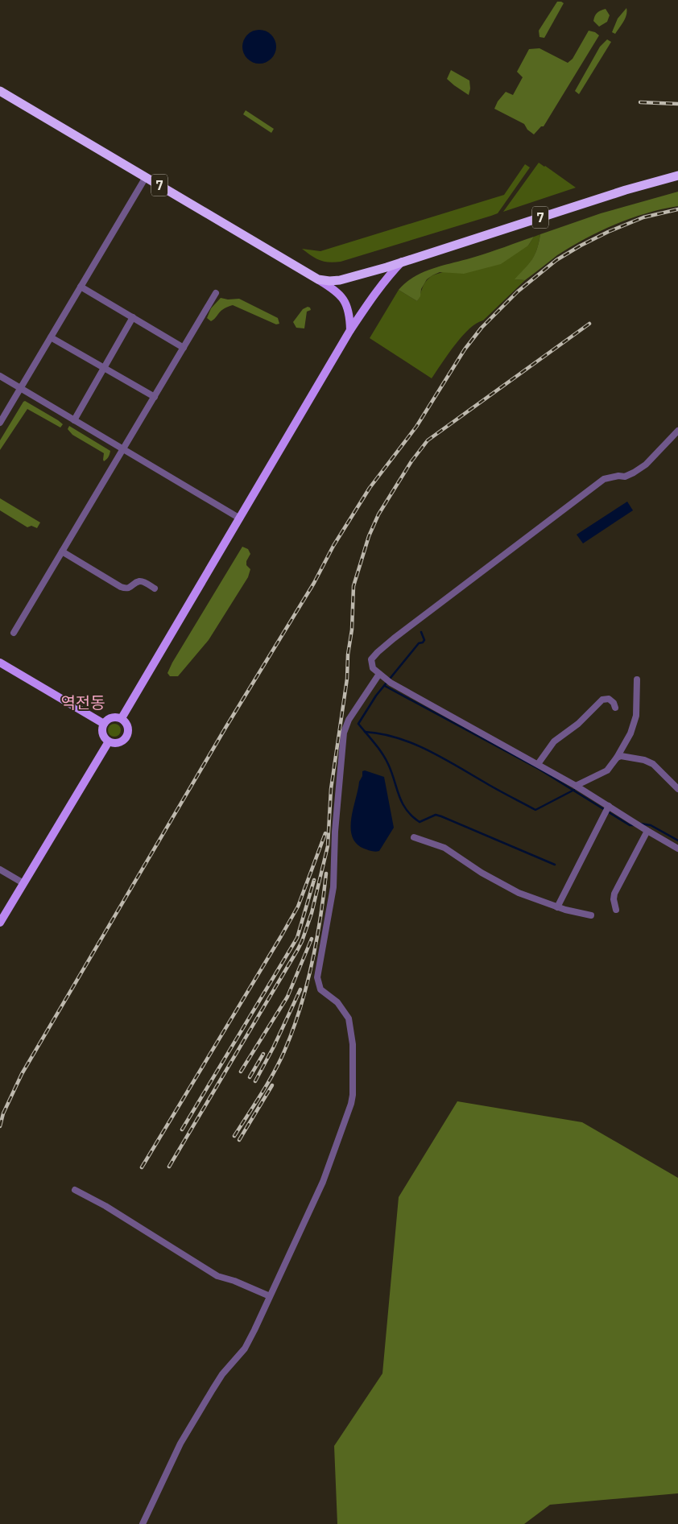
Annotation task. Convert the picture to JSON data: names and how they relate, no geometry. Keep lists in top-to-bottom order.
{
  "streets": {
    "highway": ["7"]
  },
  "districts": ["역전동"]
}
